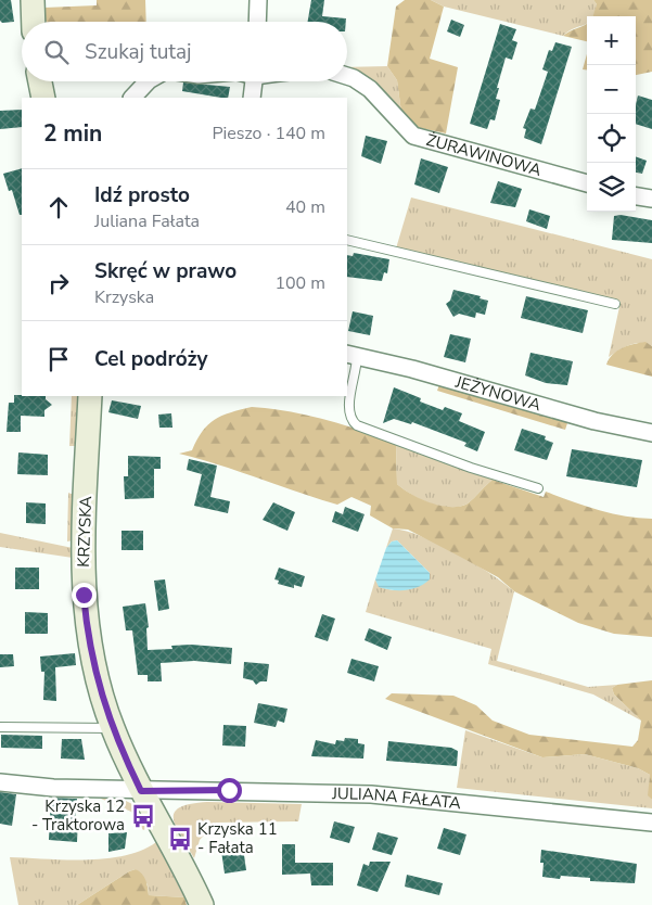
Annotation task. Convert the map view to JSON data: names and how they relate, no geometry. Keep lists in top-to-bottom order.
{
  "streets": {
    "street": [
      "ŻURAWINOWA",
      "JEŻYNOWA",
      "KRZYSKA",
      "JULIANA FAŁATA"
    ]
  },
  "crossings": [
    ["KRZYSKA", "JULIANA FAŁATA"]
  ],
  "places": {
    "bus stop": ["Krzyska 12 - Traktorowa", "Krzyska 11 - Fałata"]
  },
  "page": {
    "map_buttons": ["+", "−"],
    "search": "Szukaj tutaj",
    "heading": ["2 min", "Pieszo · 140 m"],
    "list": [
      ["Idź prosto", "Juliana Fałata", "40 m"],
      ["Skręć w prawo", "Krzyska", "100 m"],
      "Cel podróży"
    ]
  }
}
